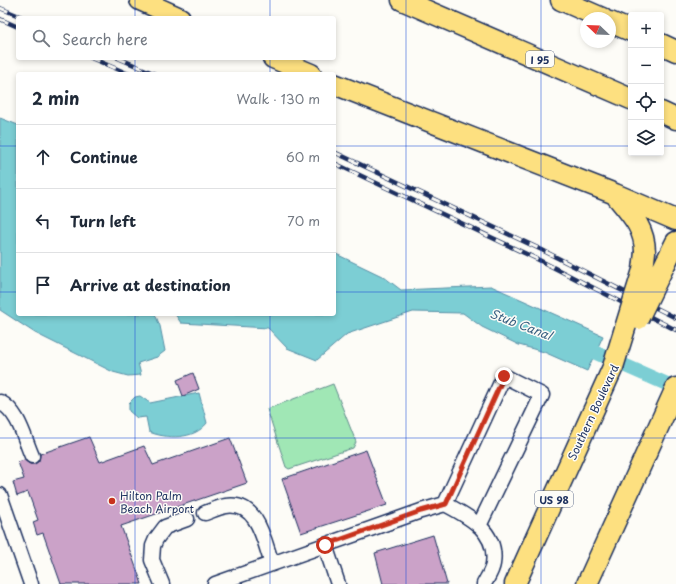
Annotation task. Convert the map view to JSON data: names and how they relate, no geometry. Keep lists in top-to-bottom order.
{
  "streets": {
    "highway": ["I 95", "Southern Boulevard", "US 98"]
  },
  "water": ["Stub Canal"],
  "places": ["Hilton Palm Beach Airport"],
  "north": "top left",
  "page": {
    "map_buttons": ["+", "−"],
    "search": "Search here",
    "heading": ["2 min", "Walk · 130 m"],
    "list": [
      ["Continue", "60 m"],
      ["Turn left", "70 m"],
      "Arrive at destination"
    ]
  }
}
